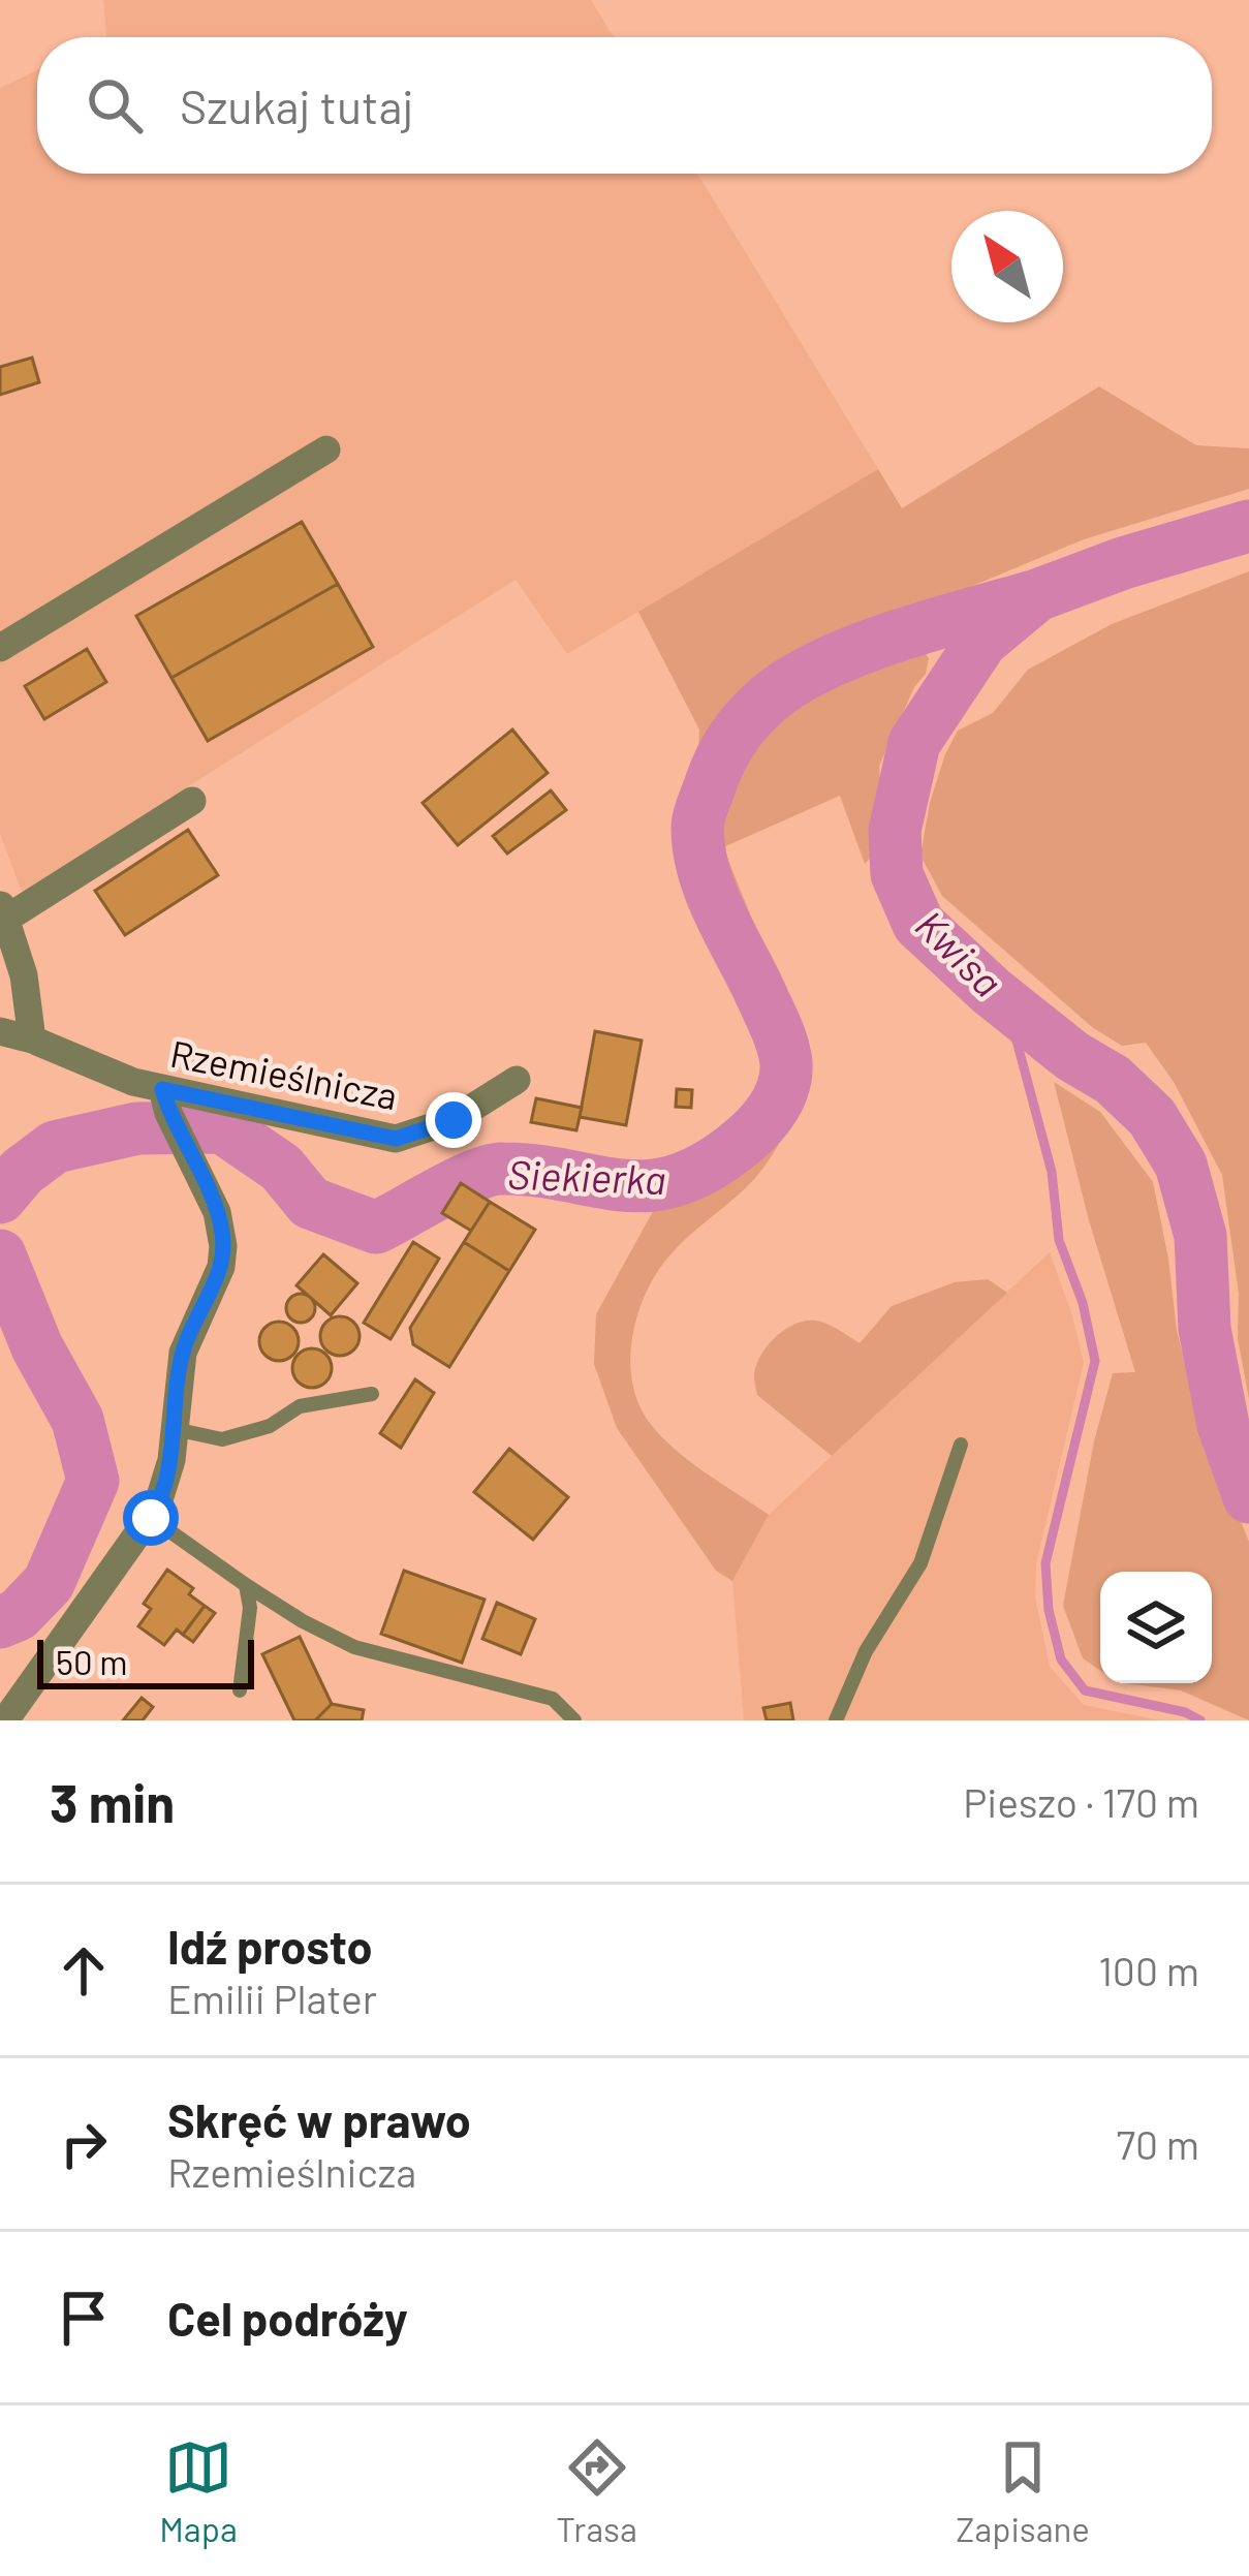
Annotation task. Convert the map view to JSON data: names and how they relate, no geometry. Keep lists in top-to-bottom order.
{
  "streets": {
    "street": ["Rzemieślnicza"]
  },
  "water": ["Kwisa", "Siekierka"],
  "scale_bar": "50 m",
  "north": "top left",
  "page": {
    "search": "Szukaj tutaj",
    "scale": "50 m",
    "heading": ["3 min", "Pieszo · 170 m"],
    "list": [
      ["Idź prosto", "Emilii Plater", "100 m"],
      ["Skręć w prawo", "Rzemieślnicza", "70 m"],
      "Cel podróży"
    ],
    "nav": ["Mapa", "Trasa", "Zapisane"]
  }
}
